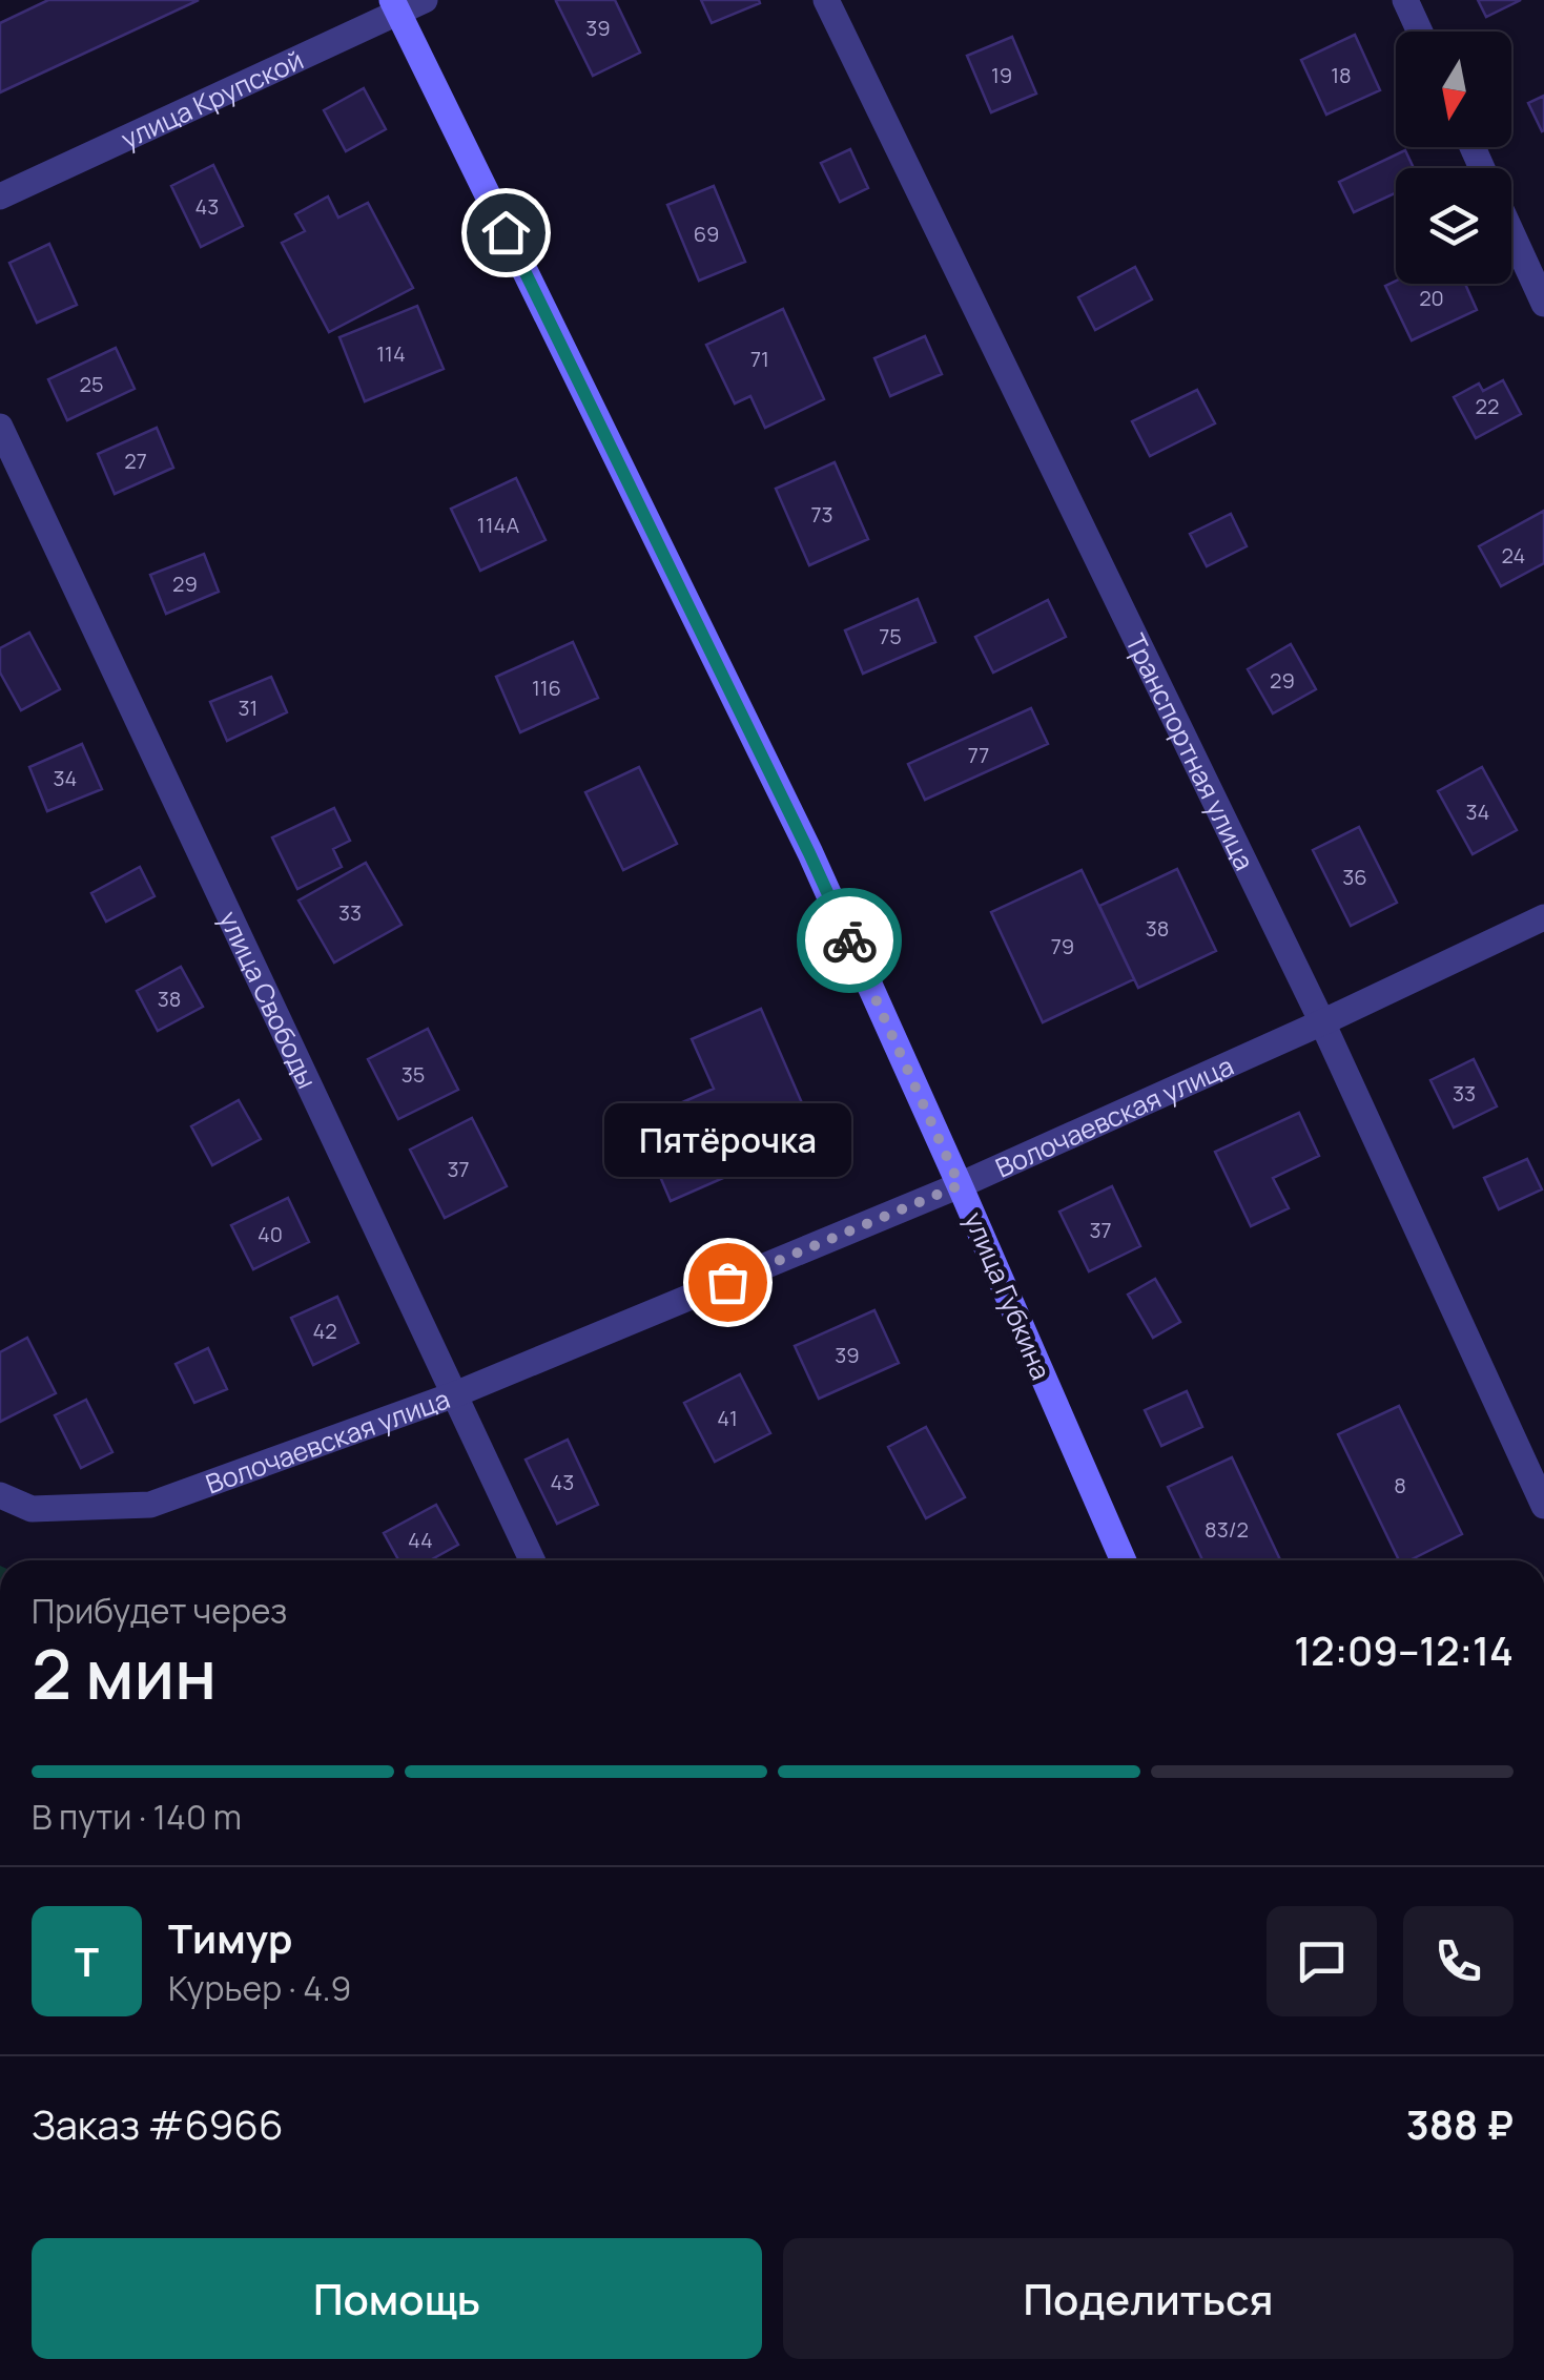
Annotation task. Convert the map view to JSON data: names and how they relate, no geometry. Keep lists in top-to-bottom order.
{
  "streets": {
    "main road": ["улица Губкина"],
    "street": [
      "улица Крупской",
      "Транспортная улица",
      "улица Свободы",
      "Волочаевская улица"
    ]
  },
  "crossings": [
    ["улица Крупской", "улица Губкина"],
    ["Транспортная улица", "Волочаевская улица"],
    ["улица Свободы", "Волочаевская улица"],
    ["Волочаевская улица", "улица Губкина"]
  ],
  "places": ["Пятёрочка"],
  "house_numbers": [
    "39",
    "19",
    "18",
    "43",
    "69",
    "20",
    "114",
    "71",
    "25",
    "22",
    "27",
    "73",
    "114А",
    "24",
    "29",
    "75",
    "29",
    "116",
    "31",
    "77",
    "34",
    "34",
    "36",
    "33",
    "38",
    "79",
    "38",
    "35",
    "33",
    "37",
    "37",
    "40",
    "42",
    "39",
    "41",
    "43",
    "8",
    "83/2",
    "44"
  ],
  "north": "bottom",
  "page": {
    "bubble": "Пятёрочка",
    "heading": ["2 мин", "Прибудет через", "12:09–12:14"],
    "panel": [
      "Тимур",
      "Курьер · 4.9",
      "Заказ #6966",
      "388 ₽"
    ],
    "bar": "В пути · 140 m",
    "round": "Т",
    "buttons": ["Помощь", "Поделиться"]
  }
}
